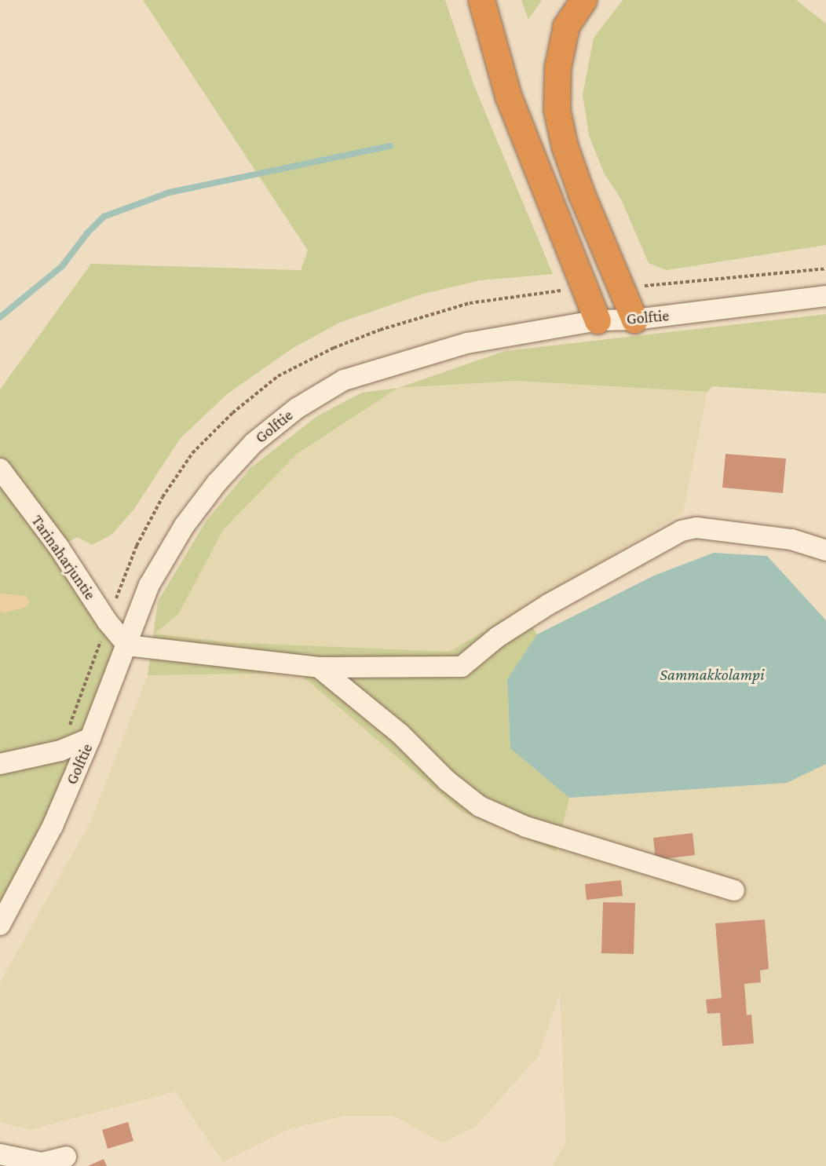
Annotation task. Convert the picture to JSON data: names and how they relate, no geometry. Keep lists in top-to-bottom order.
{
  "streets": {
    "street": ["Golftie", "Tarinaharjuntie"]
  },
  "crossings": [
    ["Golftie", "Tarinaharjuntie"]
  ],
  "water": ["Sammakkolampi"]
}
